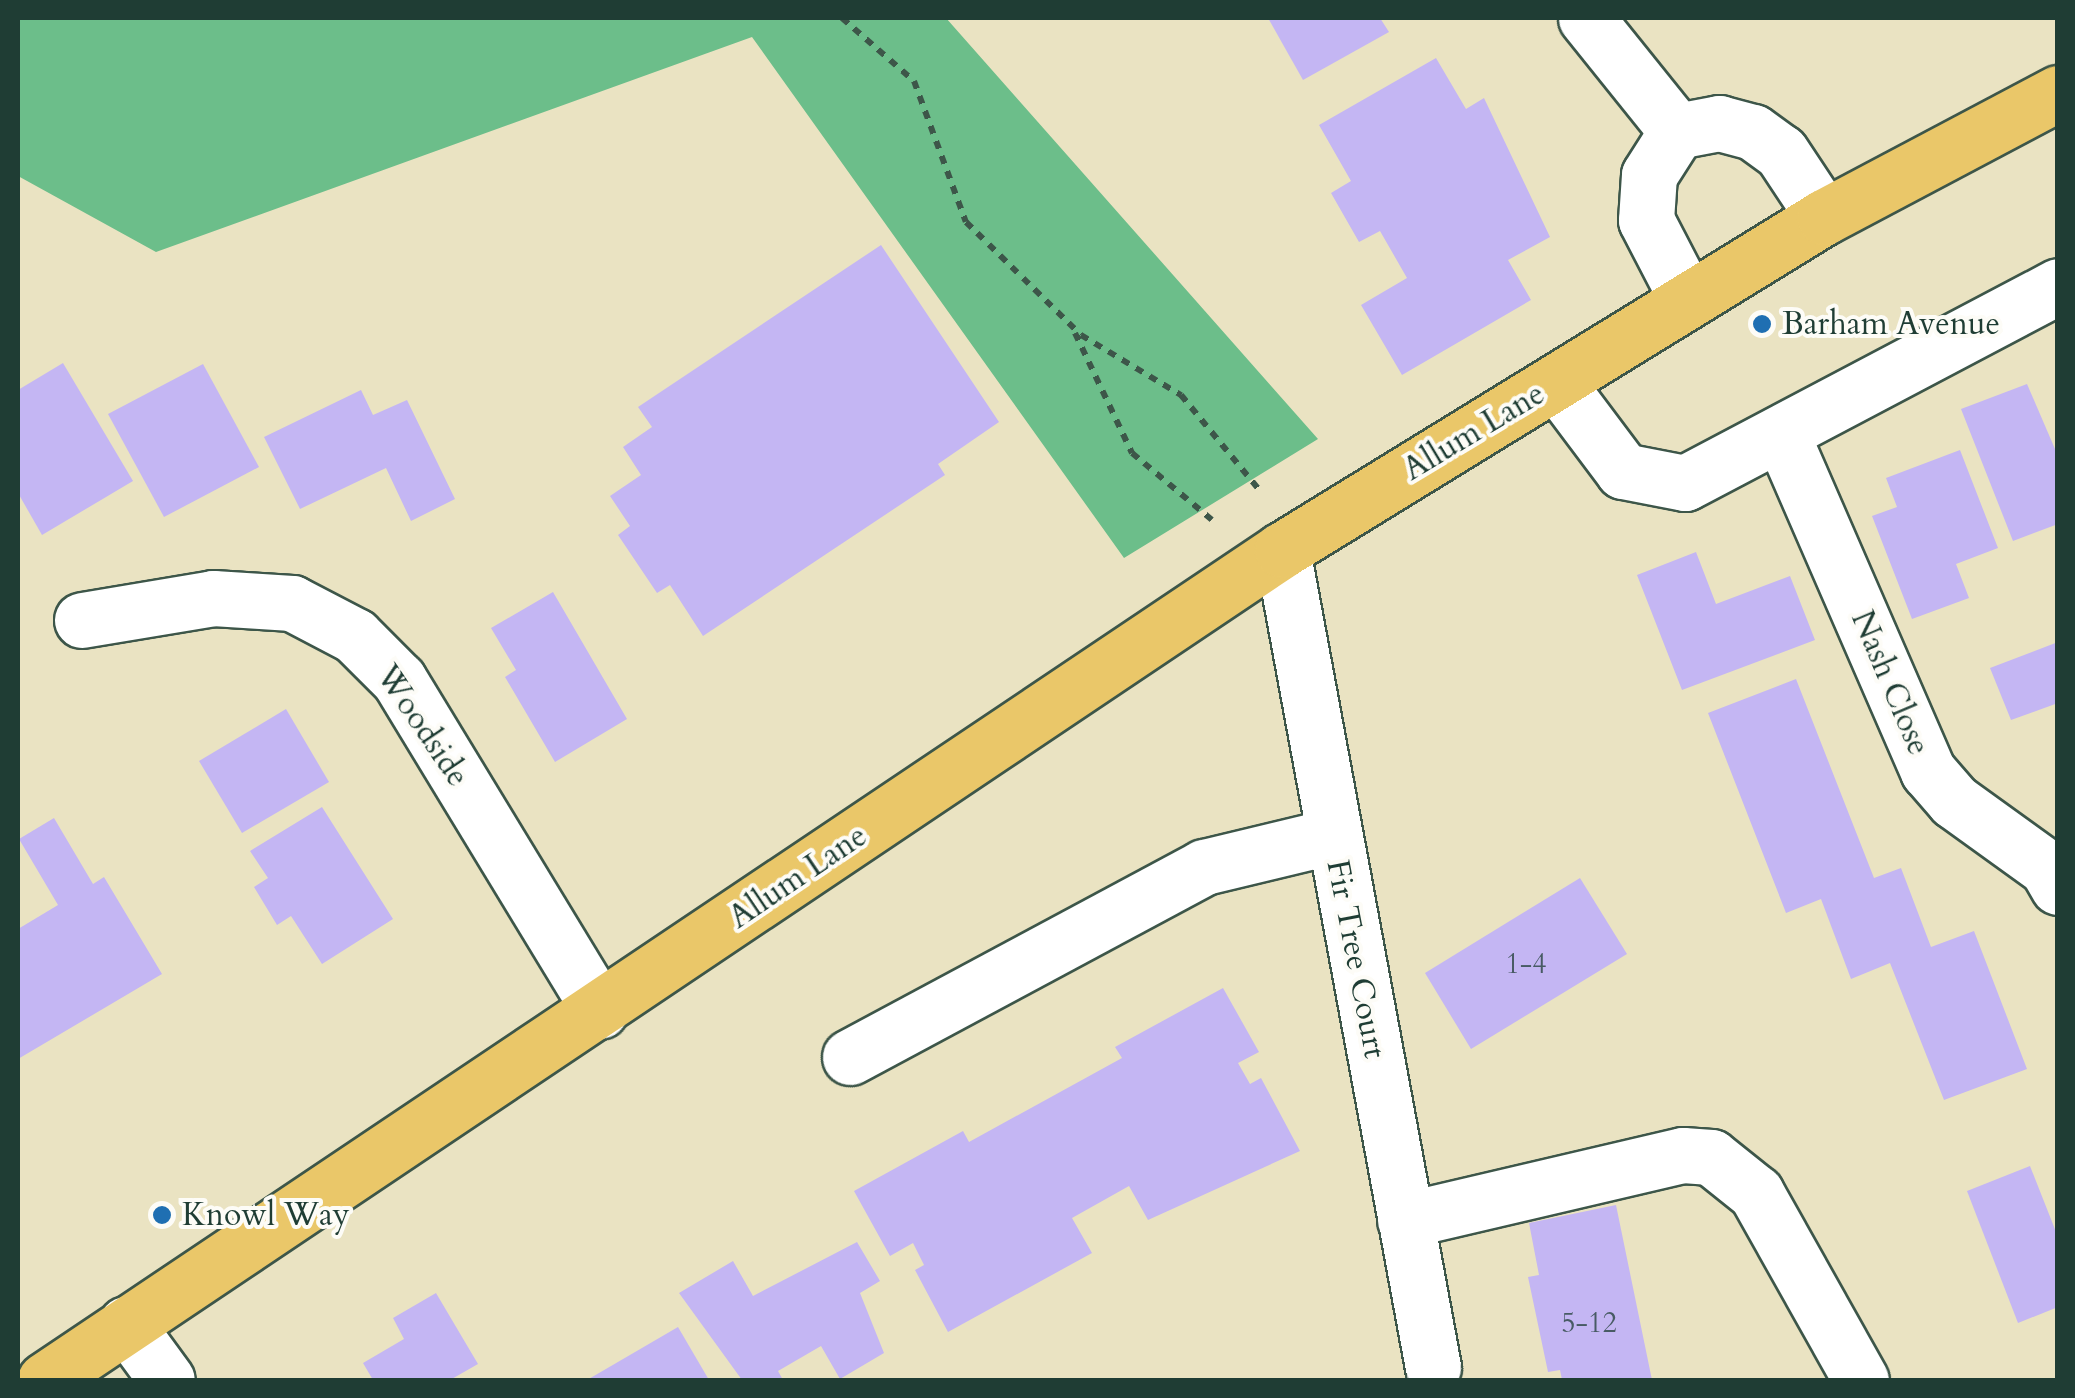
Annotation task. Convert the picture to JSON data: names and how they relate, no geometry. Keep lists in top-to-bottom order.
{
  "streets": {
    "main road": ["Allum Lane"],
    "street": ["Nash Close", "Woodside", "Fir Tree Court"]
  },
  "crossings": [
    ["Allum Lane", "Nash Close"],
    ["Allum Lane", "Woodside"],
    ["Allum Lane", "Fir Tree Court"]
  ],
  "places": ["Barham Avenue", "Knowl Way"],
  "house_numbers": ["1-4", "5-12"]
}
